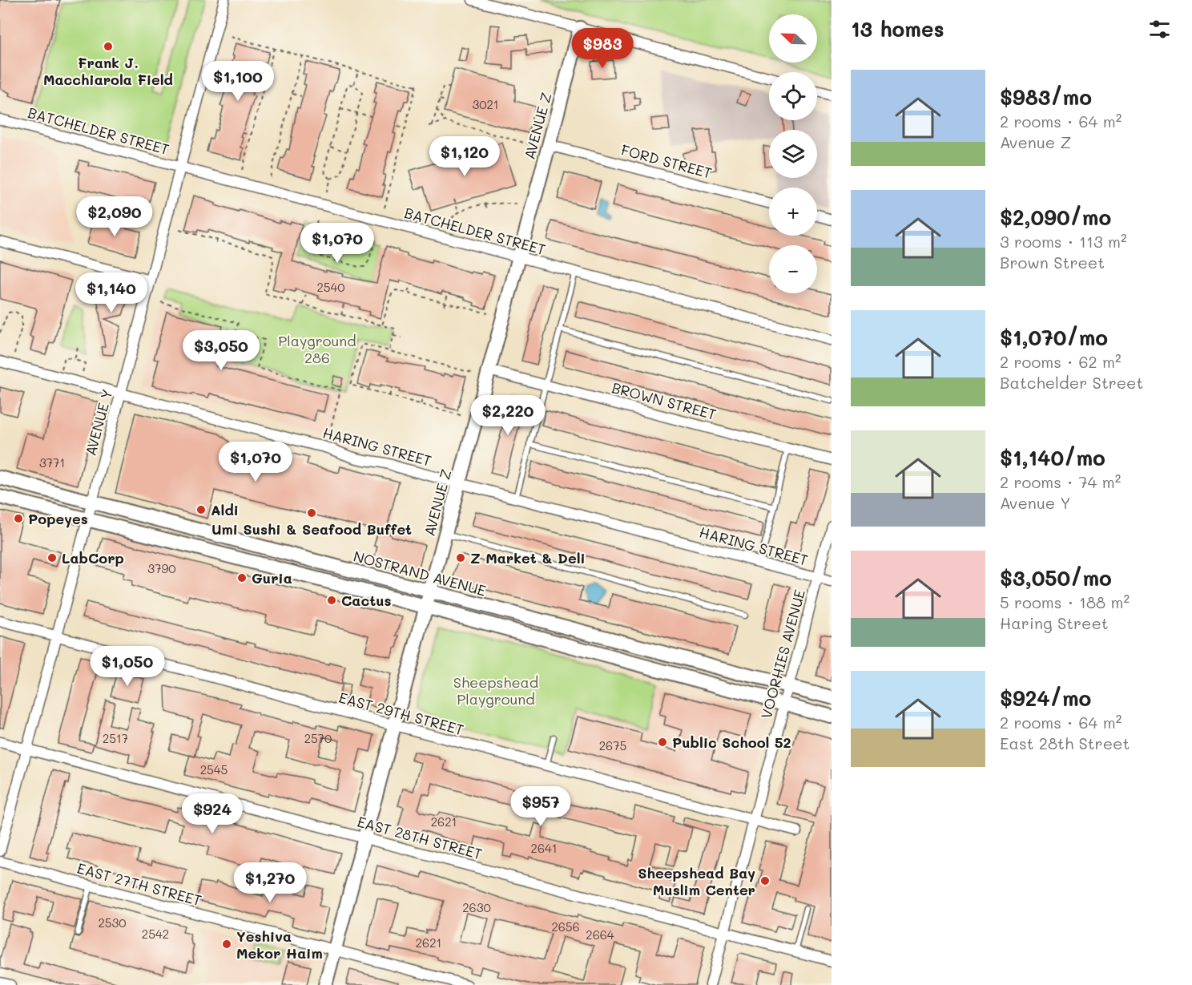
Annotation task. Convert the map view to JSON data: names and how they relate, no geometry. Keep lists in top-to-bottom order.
{
  "streets": {
    "main road": ["AVENUE Z", "NOSTRAND AVENUE"],
    "street": [
      "BATCHELDER STREET",
      "FORD STREET",
      "BROWN STREET",
      "AVENUE Y",
      "HARING STREET",
      "VOORHIES AVENUE",
      "EAST 29TH STREET",
      "EAST 28TH STREET",
      "EAST 27TH STREET"
    ]
  },
  "crossings": [
    ["AVENUE Z", "BATCHELDER STREET"],
    ["AVENUE Z", "FORD STREET"],
    ["AVENUE Z", "BROWN STREET"],
    ["AVENUE Z", "HARING STREET"],
    ["AVENUE Z", "NOSTRAND AVENUE"],
    ["AVENUE Z", "EAST 29TH STREET"],
    ["AVENUE Z", "EAST 28TH STREET"],
    ["AVENUE Z", "EAST 27TH STREET"],
    ["BATCHELDER STREET", "AVENUE Y"],
    ["AVENUE Y", "HARING STREET"],
    ["AVENUE Y", "NOSTRAND AVENUE"],
    ["AVENUE Y", "EAST 29TH STREET"],
    ["AVENUE Y", "EAST 28TH STREET"],
    ["HARING STREET", "VOORHIES AVENUE"],
    ["NOSTRAND AVENUE", "VOORHIES AVENUE"],
    ["VOORHIES AVENUE", "EAST 29TH STREET"],
    ["VOORHIES AVENUE", "EAST 28TH STREET"]
  ],
  "parks": ["Playground 286", "Sheepshead Playground"],
  "places": [
    "Frank J. Macchiarola Field",
    "Aldi",
    "Umi Sushi & Seafood Buffet",
    "Popeyes",
    "LabCorp",
    "Z Market & Deli",
    "Guria",
    "Cactus",
    "Public School 52",
    "Sheepshead Bay Muslim Center",
    "Yeshiva Mekor Haim"
  ],
  "house_numbers": [
    "3021",
    "2540",
    "3771",
    "3790",
    "2517",
    "2570",
    "2675",
    "2545",
    "2621",
    "2641",
    "2630",
    "2530",
    "2656",
    "2542",
    "2664",
    "2621"
  ],
  "north": "top left",
  "page": {
    "heading": "13 homes",
    "map_buttons": ["+", "−"],
    "price": [
      "$983",
      "$1,100",
      "$1,120",
      "$2,090",
      "$1,070",
      "$1,140",
      "$3,050",
      "$2,220",
      "$1,070",
      "$1,050",
      "$957",
      "$924",
      "$1,270"
    ],
    "list": [
      {
        "name": "$983/mo",
        "note": "2 rooms · 64 m² · Avenue Z"
      },
      {
        "name": "$2,090/mo",
        "note": "3 rooms · 113 m² · Brown Street"
      },
      {
        "name": "$1,070/mo",
        "note": "2 rooms · 62 m² · Batchelder Street"
      },
      {
        "name": "$1,140/mo",
        "note": "2 rooms · 74 m² · Avenue Y"
      },
      {
        "name": "$3,050/mo",
        "note": "5 rooms · 188 m² · Haring Street"
      },
      {
        "name": "$924/mo",
        "note": "2 rooms · 64 m² · East 28th Street"
      }
    ]
  }
}
